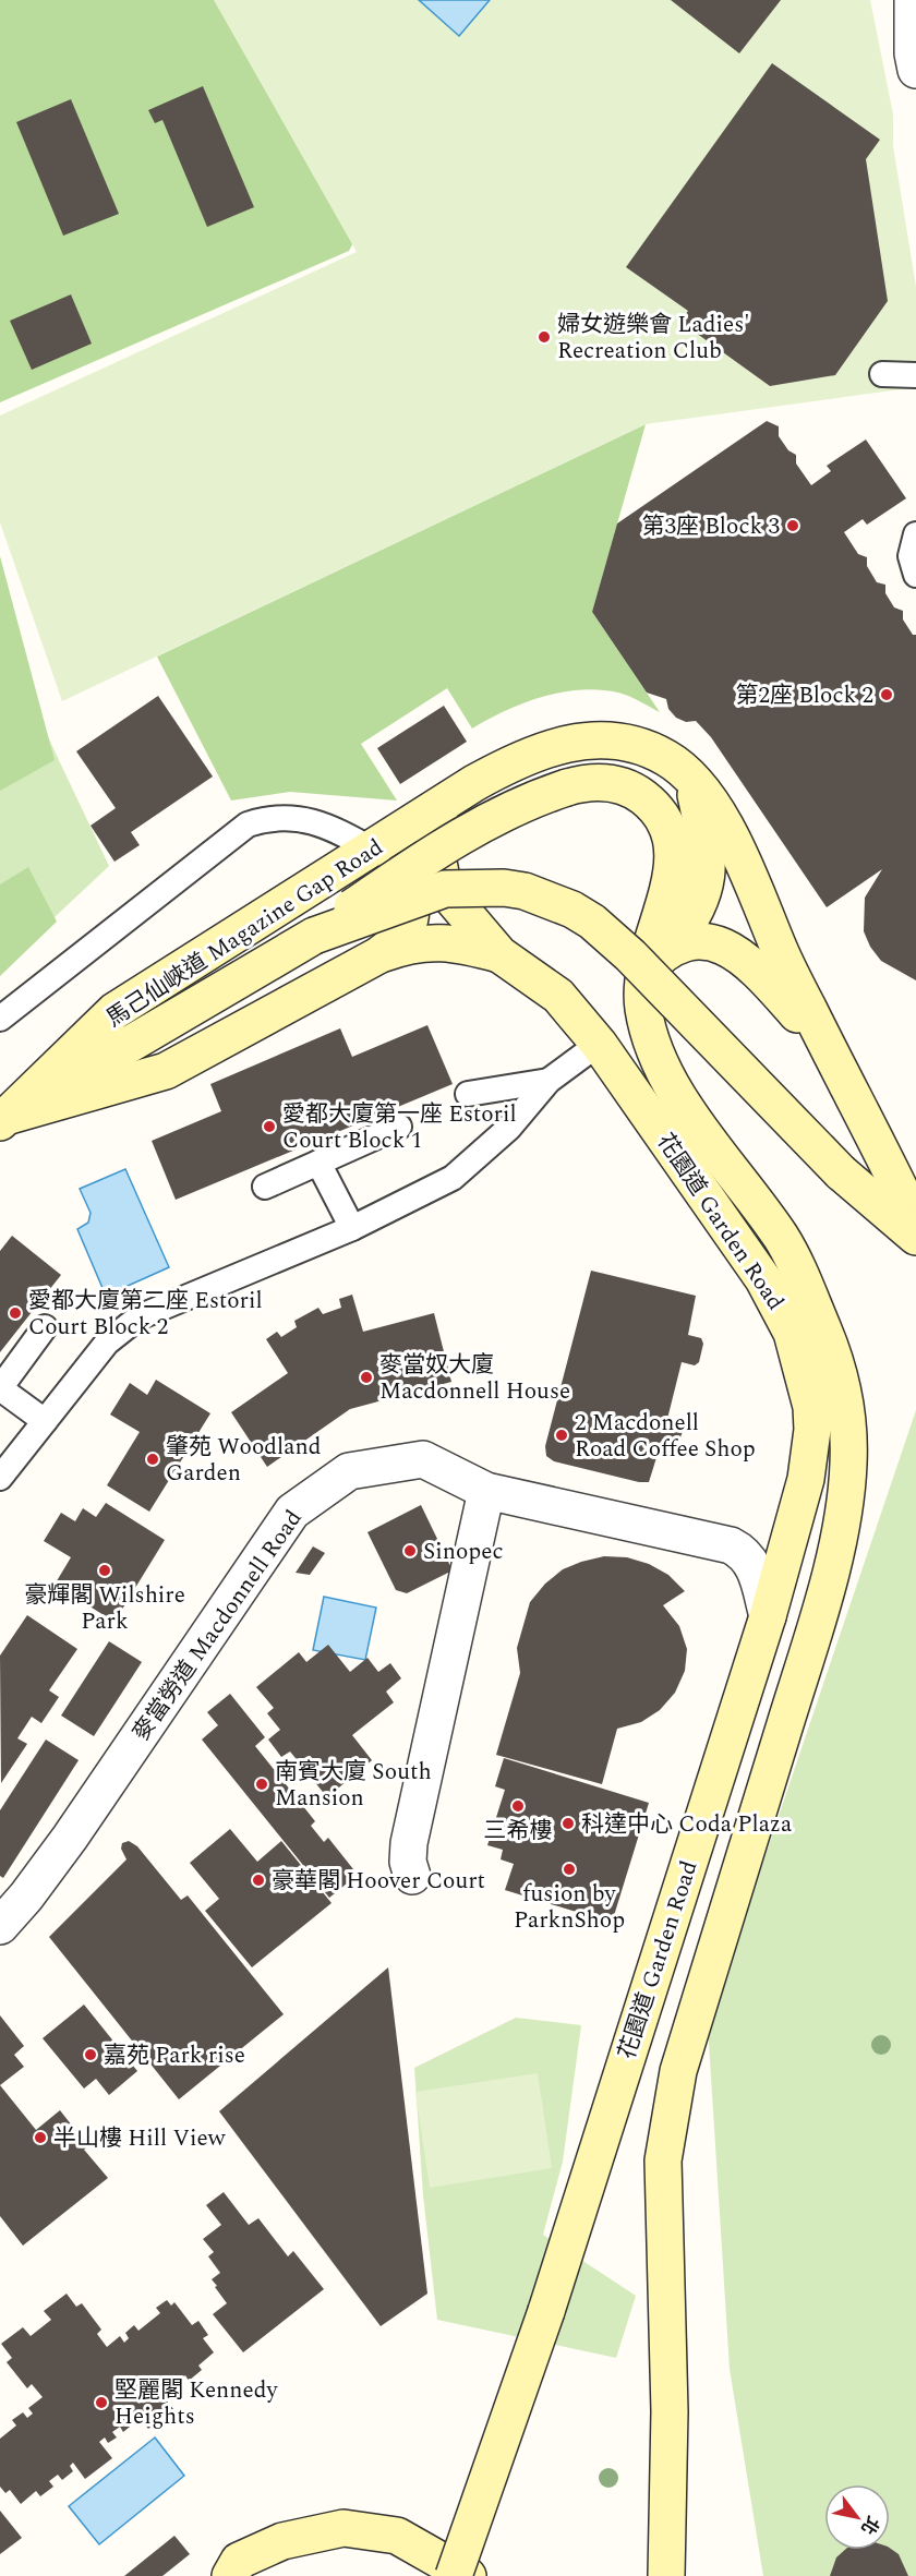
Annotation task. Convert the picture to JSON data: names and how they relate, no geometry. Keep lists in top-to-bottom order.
{
  "streets": {
    "main road": ["馬己仙峽道 Magazine Gap Road", "花園道 Garden Road"],
    "street": ["麥當勞道 Macdonnell Road"]
  },
  "crossings": [
    ["馬己仙峽道 Magazine Gap Road", "花園道 Garden Road"],
    ["花園道 Garden Road", "麥當勞道 Macdonnell Road"]
  ],
  "places": [
    "婦女遊樂會 Ladies' Recreation Club",
    "第3座 Block 3",
    "第2座 Block 2",
    "愛都大廈第一座 Estoril Court Block 1",
    "愛都大廈第二座 Estoril Court Block 2",
    "麥當奴大廈 Macdonnell House",
    "2 Macdonell Road Coffee Shop",
    "肇苑 Woodland Garden",
    "Sinopec",
    "豪輝閣 Wilshire Park",
    "南賓大廈 South Mansion",
    "三希樓",
    "科達中心 Coda Plaza",
    "fusion by ParknShop",
    "豪華閣 Hoover Court",
    "嘉苑 Park rise",
    "半山樓 Hill View",
    "堅麗閣 Kennedy Heights"
  ],
  "north": "bottom right"
}
